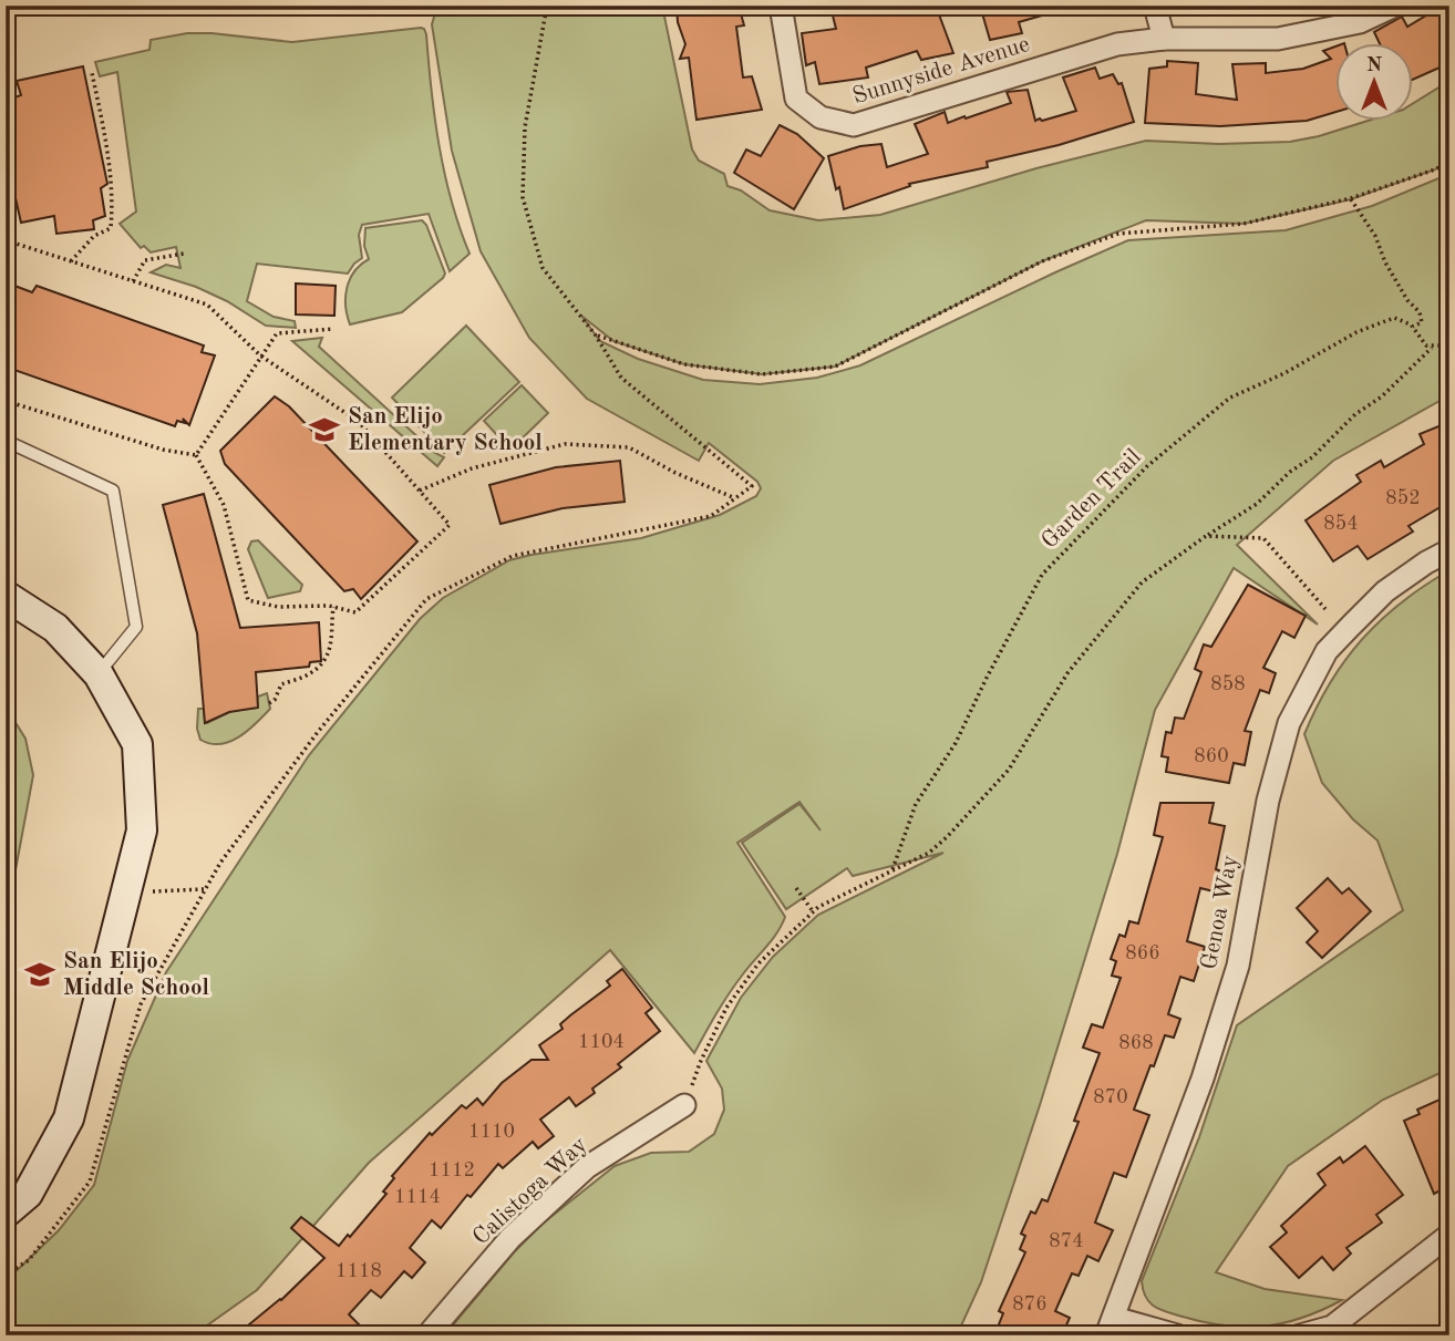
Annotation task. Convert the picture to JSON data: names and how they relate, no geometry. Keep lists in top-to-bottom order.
{
  "streets": {
    "street": ["Sunnyside Avenue", "Genoa Way", "Calistoga Way"],
    "path": ["Garden Trail"]
  },
  "places": {
    "school or university": ["San Elijo Elementary School", "San Elijo Middle School"]
  },
  "house_numbers": [
    "852",
    "854",
    "858",
    "860",
    "866",
    "1104",
    "868",
    "870",
    "1110",
    "1112",
    "1114",
    "874",
    "1118",
    "876"
  ],
  "north": "top"
}
